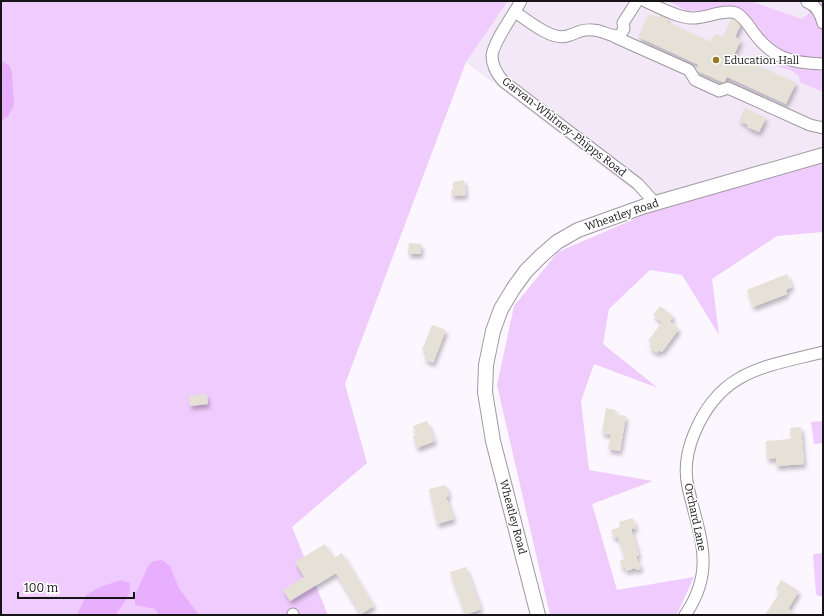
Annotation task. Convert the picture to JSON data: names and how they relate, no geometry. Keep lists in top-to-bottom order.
{
  "streets": {
    "main road": ["Wheatley Road"],
    "street": ["Garvan-Whitney-Phipps Road", "Orchard Lane"]
  },
  "crossings": [
    ["Garvan-Whitney-Phipps Road", "Wheatley Road"]
  ],
  "places": ["Education Hall"],
  "scale_bar": "100 m"
}
